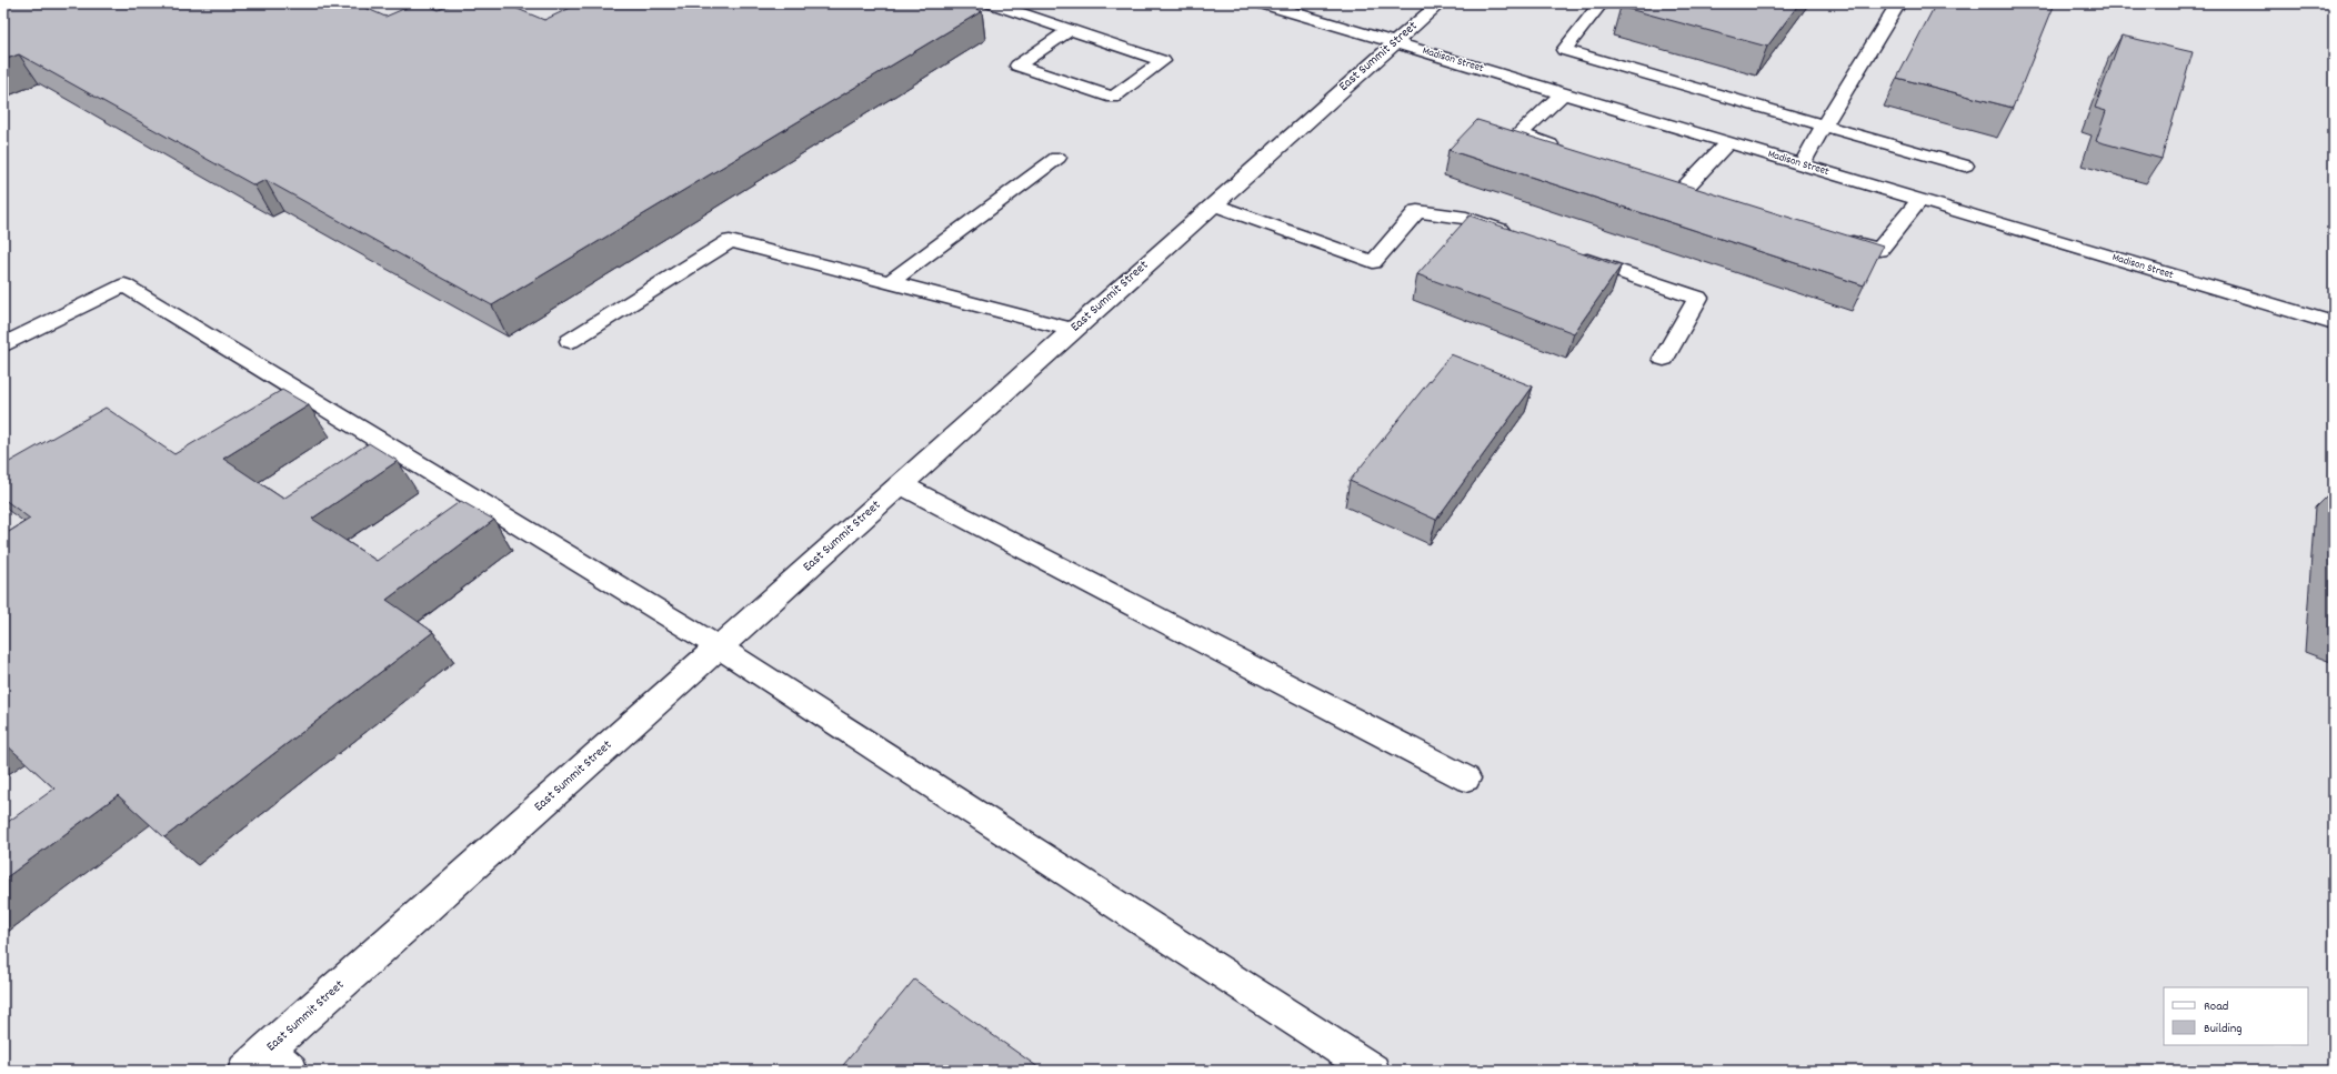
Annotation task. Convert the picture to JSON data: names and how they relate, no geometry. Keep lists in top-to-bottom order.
{
  "streets": {
    "street": ["East Summit Street", "Madison Street"]
  },
  "crossings": [
    ["East Summit Street", "Madison Street"]
  ],
  "legend": ["Road", "Building"]
}
